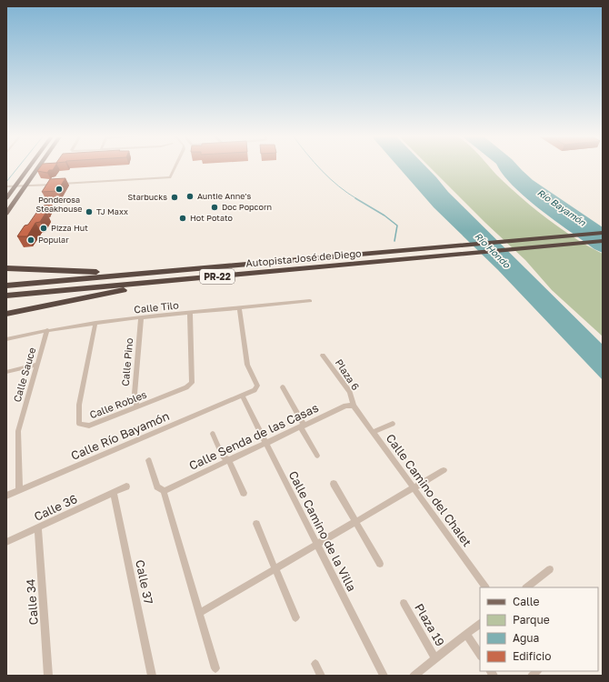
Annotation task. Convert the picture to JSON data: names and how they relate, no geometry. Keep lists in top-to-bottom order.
{
  "streets": {
    "highway": ["Autopista José de Diego", "PR-22"],
    "street": [
      "Calle Tilo",
      "Calle Pino",
      "Calle Sauce",
      "Plaza 6",
      "Calle Robles",
      "Calle Río Bayamón",
      "Calle Senda de las Casas",
      "Calle Camino del Chalet",
      "Calle 36",
      "Calle Camino de la Villa",
      "Calle 37",
      "Calle 34",
      "Plaza 19"
    ]
  },
  "crossings": [
    ["Calle Tilo", "Calle Pino"],
    ["Calle Tilo", "Calle Sauce"],
    ["Calle Tilo", "Calle Robles"],
    ["Calle Tilo", "Calle Río Bayamón"],
    ["Calle Pino", "Calle Robles"],
    ["Calle Sauce", "Calle Río Bayamón"],
    ["Plaza 6", "Calle Senda de las Casas"],
    ["Plaza 6", "Calle Camino del Chalet"],
    ["Calle Río Bayamón", "Calle Camino de la Villa"],
    ["Calle Senda de las Casas", "Calle Camino del Chalet"],
    ["Calle Senda de las Casas", "Calle Camino de la Villa"],
    ["Calle 36", "Calle 37"],
    ["Calle 36", "Calle 34"]
  ],
  "water": ["Río Bayamón", "Río Hondo"],
  "places": [
    "Ponderosa Steakhouse",
    "Auntie Anne's",
    "Starbucks",
    "Doc Popcorn",
    "TJ Maxx",
    "Hot Potato",
    "Pizza Hut",
    "Popular"
  ],
  "legend": [
    "Calle",
    "Parque",
    "Agua",
    "Edificio"
  ]
}
